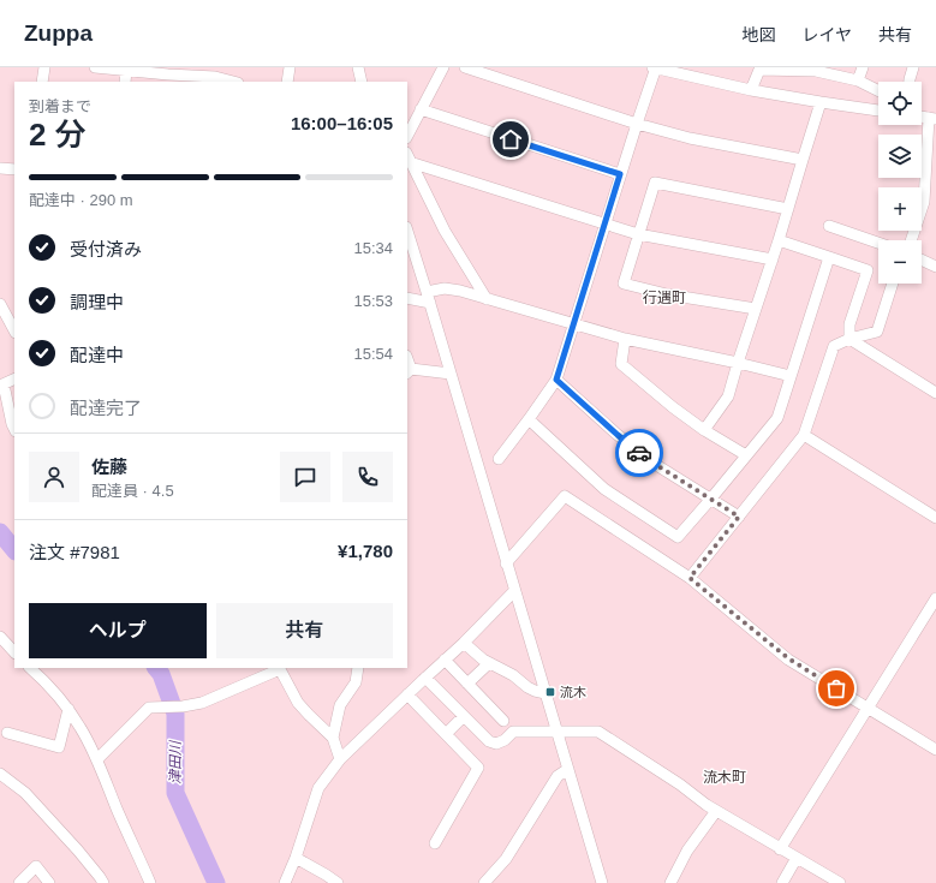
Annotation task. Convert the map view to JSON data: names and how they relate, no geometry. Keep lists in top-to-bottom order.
{
  "districts": ["行遇町", "流木町"],
  "water": ["津田川"],
  "places": {
    "transit": ["流木"]
  },
  "page": {
    "header": "Zuppa",
    "nav": ["地図", "レイヤ", "共有"],
    "map_buttons": ["+", "−"],
    "heading": ["2 分", "到着まで", "16:00–16:05"],
    "panel": [
      "佐藤",
      "配達員 · 4.5",
      "注文 #7981",
      "¥1,780"
    ],
    "bar": "配達中 · 290 m",
    "list": [
      ["受付済み", "15:34"],
      ["調理中", "15:53"],
      ["配達中", "15:54"],
      "配達完了"
    ],
    "buttons": ["ヘルプ", "共有"]
  }
}
